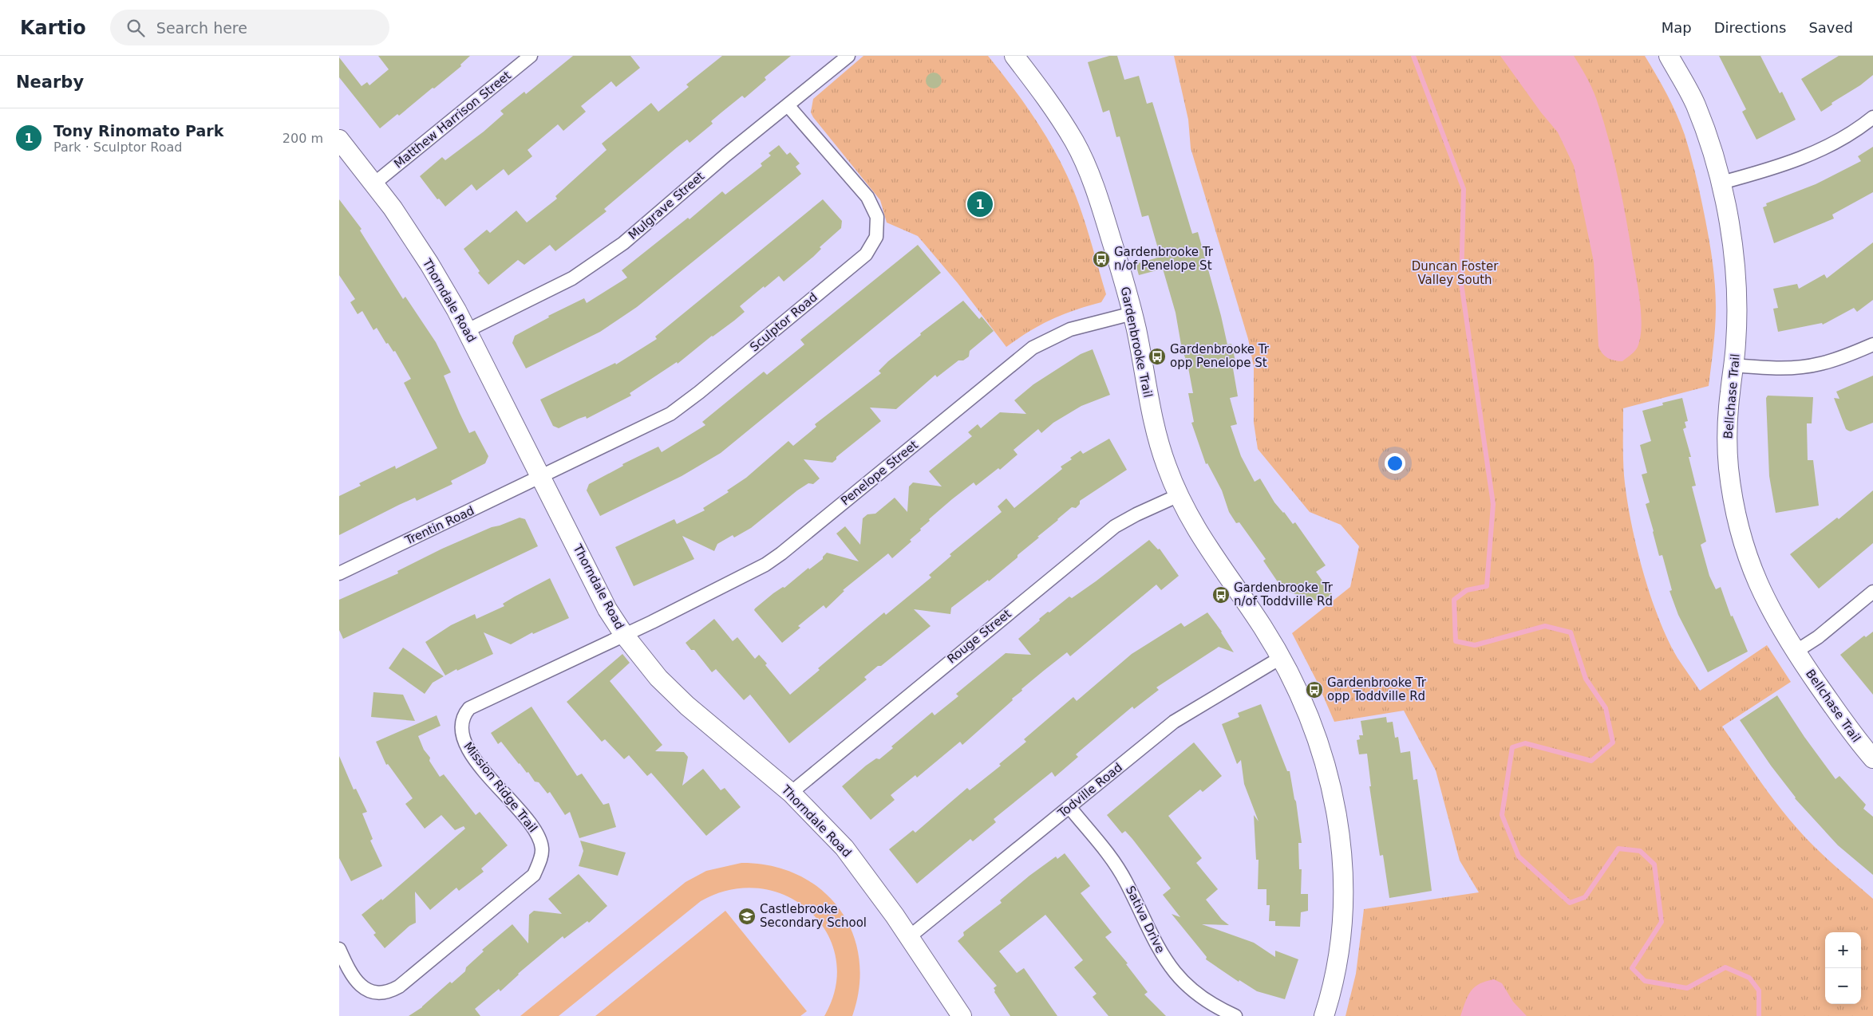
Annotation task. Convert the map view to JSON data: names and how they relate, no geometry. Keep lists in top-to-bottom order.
{
  "streets": {
    "street": [
      "Matthew Harrison Street",
      "Mulgrave Street",
      "Thorndale Road",
      "Sculptor Road",
      "Gardenbrooke Trail",
      "Bellchase Trail",
      "Penelope Street",
      "Trentin Road",
      "Rouge Street",
      "Mission Ridge Trail",
      "Todville Road",
      "Sativa Drive"
    ]
  },
  "crossings": [
    ["Matthew Harrison Street", "Thorndale Road"],
    ["Mulgrave Street", "Thorndale Road"],
    ["Mulgrave Street", "Sculptor Road"],
    ["Thorndale Road", "Sculptor Road"],
    ["Thorndale Road", "Penelope Street"],
    ["Thorndale Road", "Trentin Road"],
    ["Thorndale Road", "Rouge Street"],
    ["Thorndale Road", "Mission Ridge Trail"],
    ["Thorndale Road", "Todville Road"],
    ["Sculptor Road", "Trentin Road"],
    ["Gardenbrooke Trail", "Penelope Street"],
    ["Gardenbrooke Trail", "Rouge Street"],
    ["Gardenbrooke Trail", "Todville Road"],
    ["Penelope Street", "Mission Ridge Trail"],
    ["Todville Road", "Sativa Drive"]
  ],
  "parks": ["Duncan Foster Valley South"],
  "places": {
    "bus stop": [
      "Gardenbrooke Tr n/of Penelope St",
      "Gardenbrooke Tr opp Penelope St",
      "Gardenbrooke Tr n/of Toddville Rd",
      "Gardenbrooke Tr opp Toddville Rd"
    ],
    "school or university": ["Castlebrooke Secondary School"]
  },
  "page": {
    "header": "Kartio",
    "search": "Search here",
    "nav": ["Map", "Directions", "Saved"],
    "heading": "Nearby",
    "list": [
      {
        "mark": "1",
        "name": "Tony Rinomato Park",
        "note": "Park · Sculptor Road",
        "value": "200 m"
      }
    ],
    "pins": "1",
    "map_buttons": ["+", "−"]
  }
}
